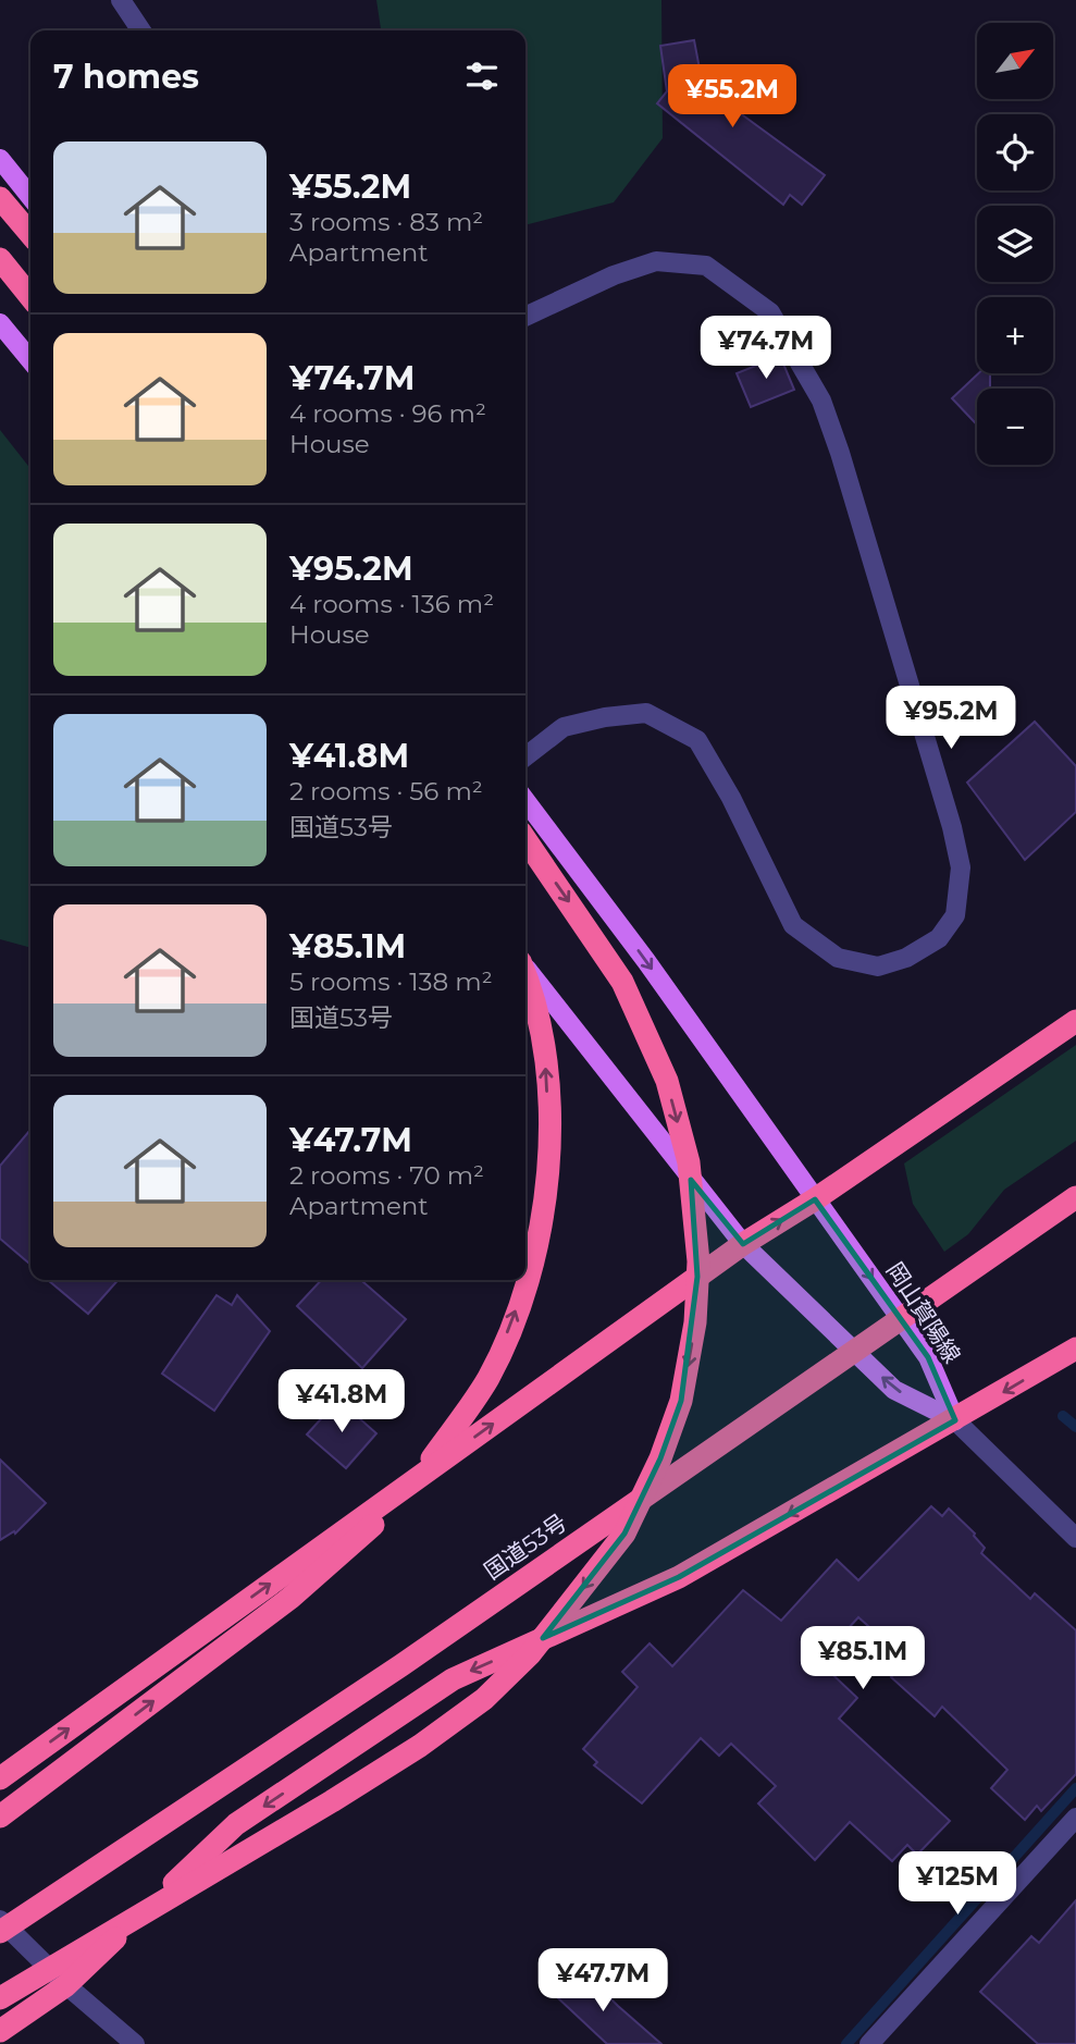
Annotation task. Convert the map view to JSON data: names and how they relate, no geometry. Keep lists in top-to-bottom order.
{
  "streets": {
    "highway": ["国道53号"],
    "main road": ["岡山賀陽線"]
  },
  "north": "top right",
  "page": {
    "map_buttons": ["+", "−"],
    "heading": "7 homes",
    "price": [
      "¥55.2M",
      "¥74.7M",
      "¥95.2M",
      "¥41.8M",
      "¥85.1M",
      "¥125M",
      "¥47.7M"
    ],
    "list": [
      {
        "name": "¥55.2M",
        "note": "3 rooms · 83 m² · Apartment"
      },
      {
        "name": "¥74.7M",
        "note": "4 rooms · 96 m² · House"
      },
      {
        "name": "¥95.2M",
        "note": "4 rooms · 136 m² · House"
      },
      {
        "name": "¥41.8M",
        "note": "2 rooms · 56 m² · 国道53号"
      },
      {
        "name": "¥85.1M",
        "note": "5 rooms · 138 m² · 国道53号"
      },
      {
        "name": "¥47.7M",
        "note": "2 rooms · 70 m² · Apartment"
      }
    ]
  }
}
